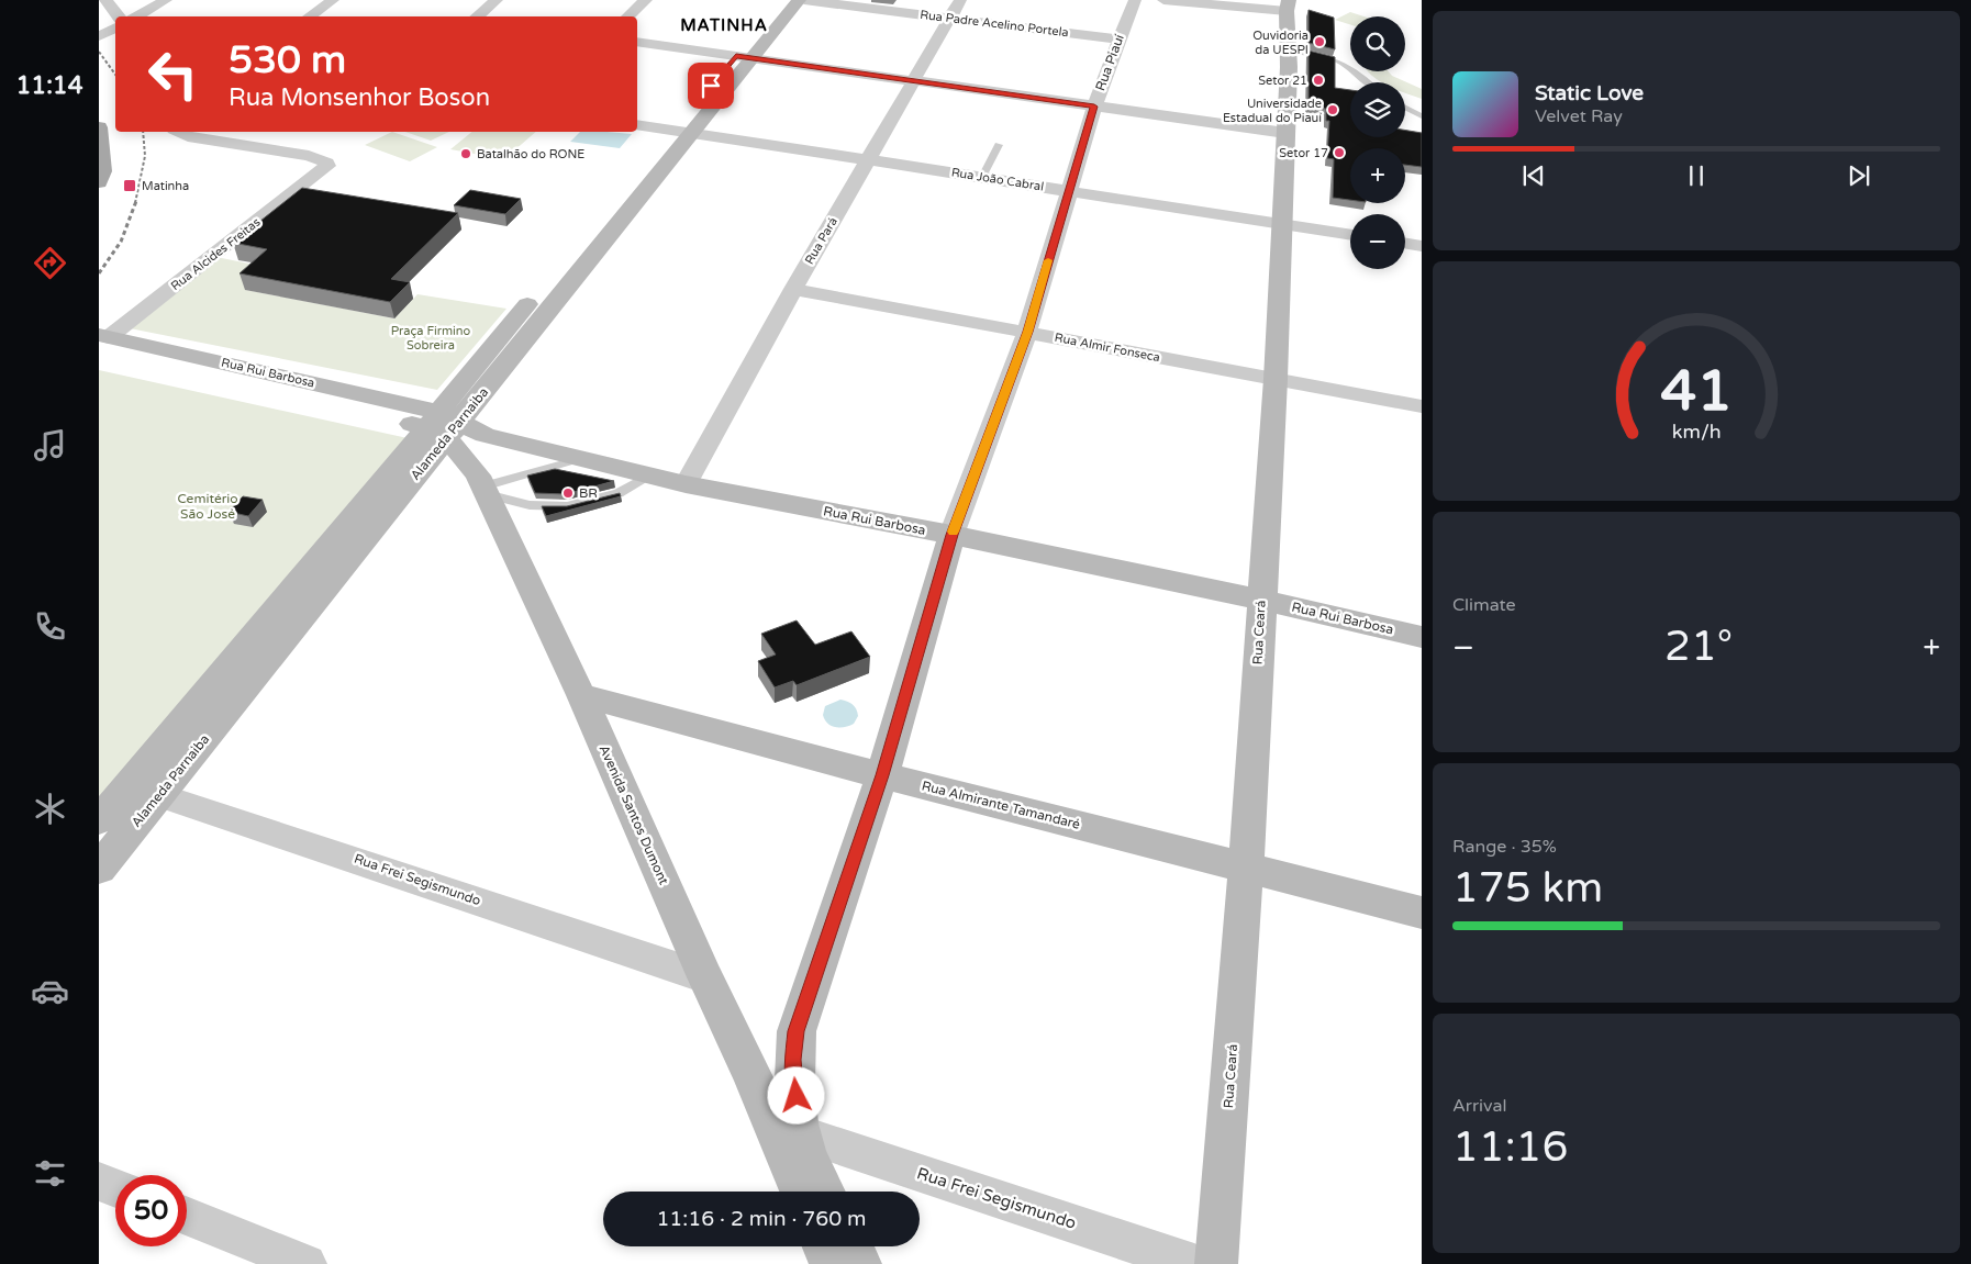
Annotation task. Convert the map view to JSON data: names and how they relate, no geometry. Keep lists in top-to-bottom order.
{
  "streets": {
    "main road": [
      "Rua Piauí",
      "Rua Rui Barbosa",
      "Alameda Parnaiba",
      "Rua Ceará",
      "Rua Almirante Tamandaré",
      "Avenida Santos Dumont"
    ],
    "street": [
      "Rua Padre Acelino Portela",
      "Rua João Cabral",
      "Rua Pará",
      "Rua Alcides Freitas",
      "Rua Almir Fonseca",
      "Rua Frei Segismundo"
    ]
  },
  "crossings": [
    ["Rua Padre Acelino Portela", "Rua Piauí"],
    ["Rua Padre Acelino Portela", "Rua Pará"],
    ["Rua Piauí", "Rua João Cabral"],
    ["Rua Piauí", "Rua Almir Fonseca"],
    ["Rua Piauí", "Rua Rui Barbosa"],
    ["Rua Piauí", "Rua Almirante Tamandaré"],
    ["Rua Piauí", "Rua Frei Segismundo"],
    ["Rua João Cabral", "Rua Pará"],
    ["Rua João Cabral", "Alameda Parnaiba"],
    ["Rua João Cabral", "Rua Ceará"],
    ["Rua Pará", "Rua Almir Fonseca"],
    ["Rua Pará", "Rua Rui Barbosa"],
    ["Rua Alcides Freitas", "Rua Rui Barbosa"],
    ["Rua Almir Fonseca", "Rua Ceará"],
    ["Rua Rui Barbosa", "Alameda Parnaiba"],
    ["Rua Rui Barbosa", "Rua Ceará"],
    ["Rua Rui Barbosa", "Avenida Santos Dumont"],
    ["Alameda Parnaiba", "Avenida Santos Dumont"],
    ["Alameda Parnaiba", "Rua Frei Segismundo"],
    ["Rua Ceará", "Rua Almirante Tamandaré"],
    ["Rua Almirante Tamandaré", "Avenida Santos Dumont"],
    ["Avenida Santos Dumont", "Rua Frei Segismundo"]
  ],
  "districts": ["MATINHA"],
  "parks": ["Praça Firmino Sobreira", "Cemitério São José"],
  "places": {
    "other": [
      "Ouvidoria da UESPI",
      "Setor 21",
      "Universidade Estadual do Piauí",
      "Setor 17",
      "Batalhão do RONE",
      "BR"
    ],
    "transit": ["Matinha"]
  },
  "page": {
    "tabs": "11:14",
    "map_buttons": ["+", "−"],
    "turn": ["530 m", "Rua Monsenhor Boson"],
    "song": ["Static Love", "Velvet Ray"],
    "tile": [
      "Climate",
      ["Range · 35%", "175 km"],
      ["Arrival", "11:16"]
    ],
    "heat": ["−", "21°", "+"],
    "limit": "50",
    "trip": "11:16 · 2 min · 760 m",
    "gauge": ["41", "km/h"]
  }
}
